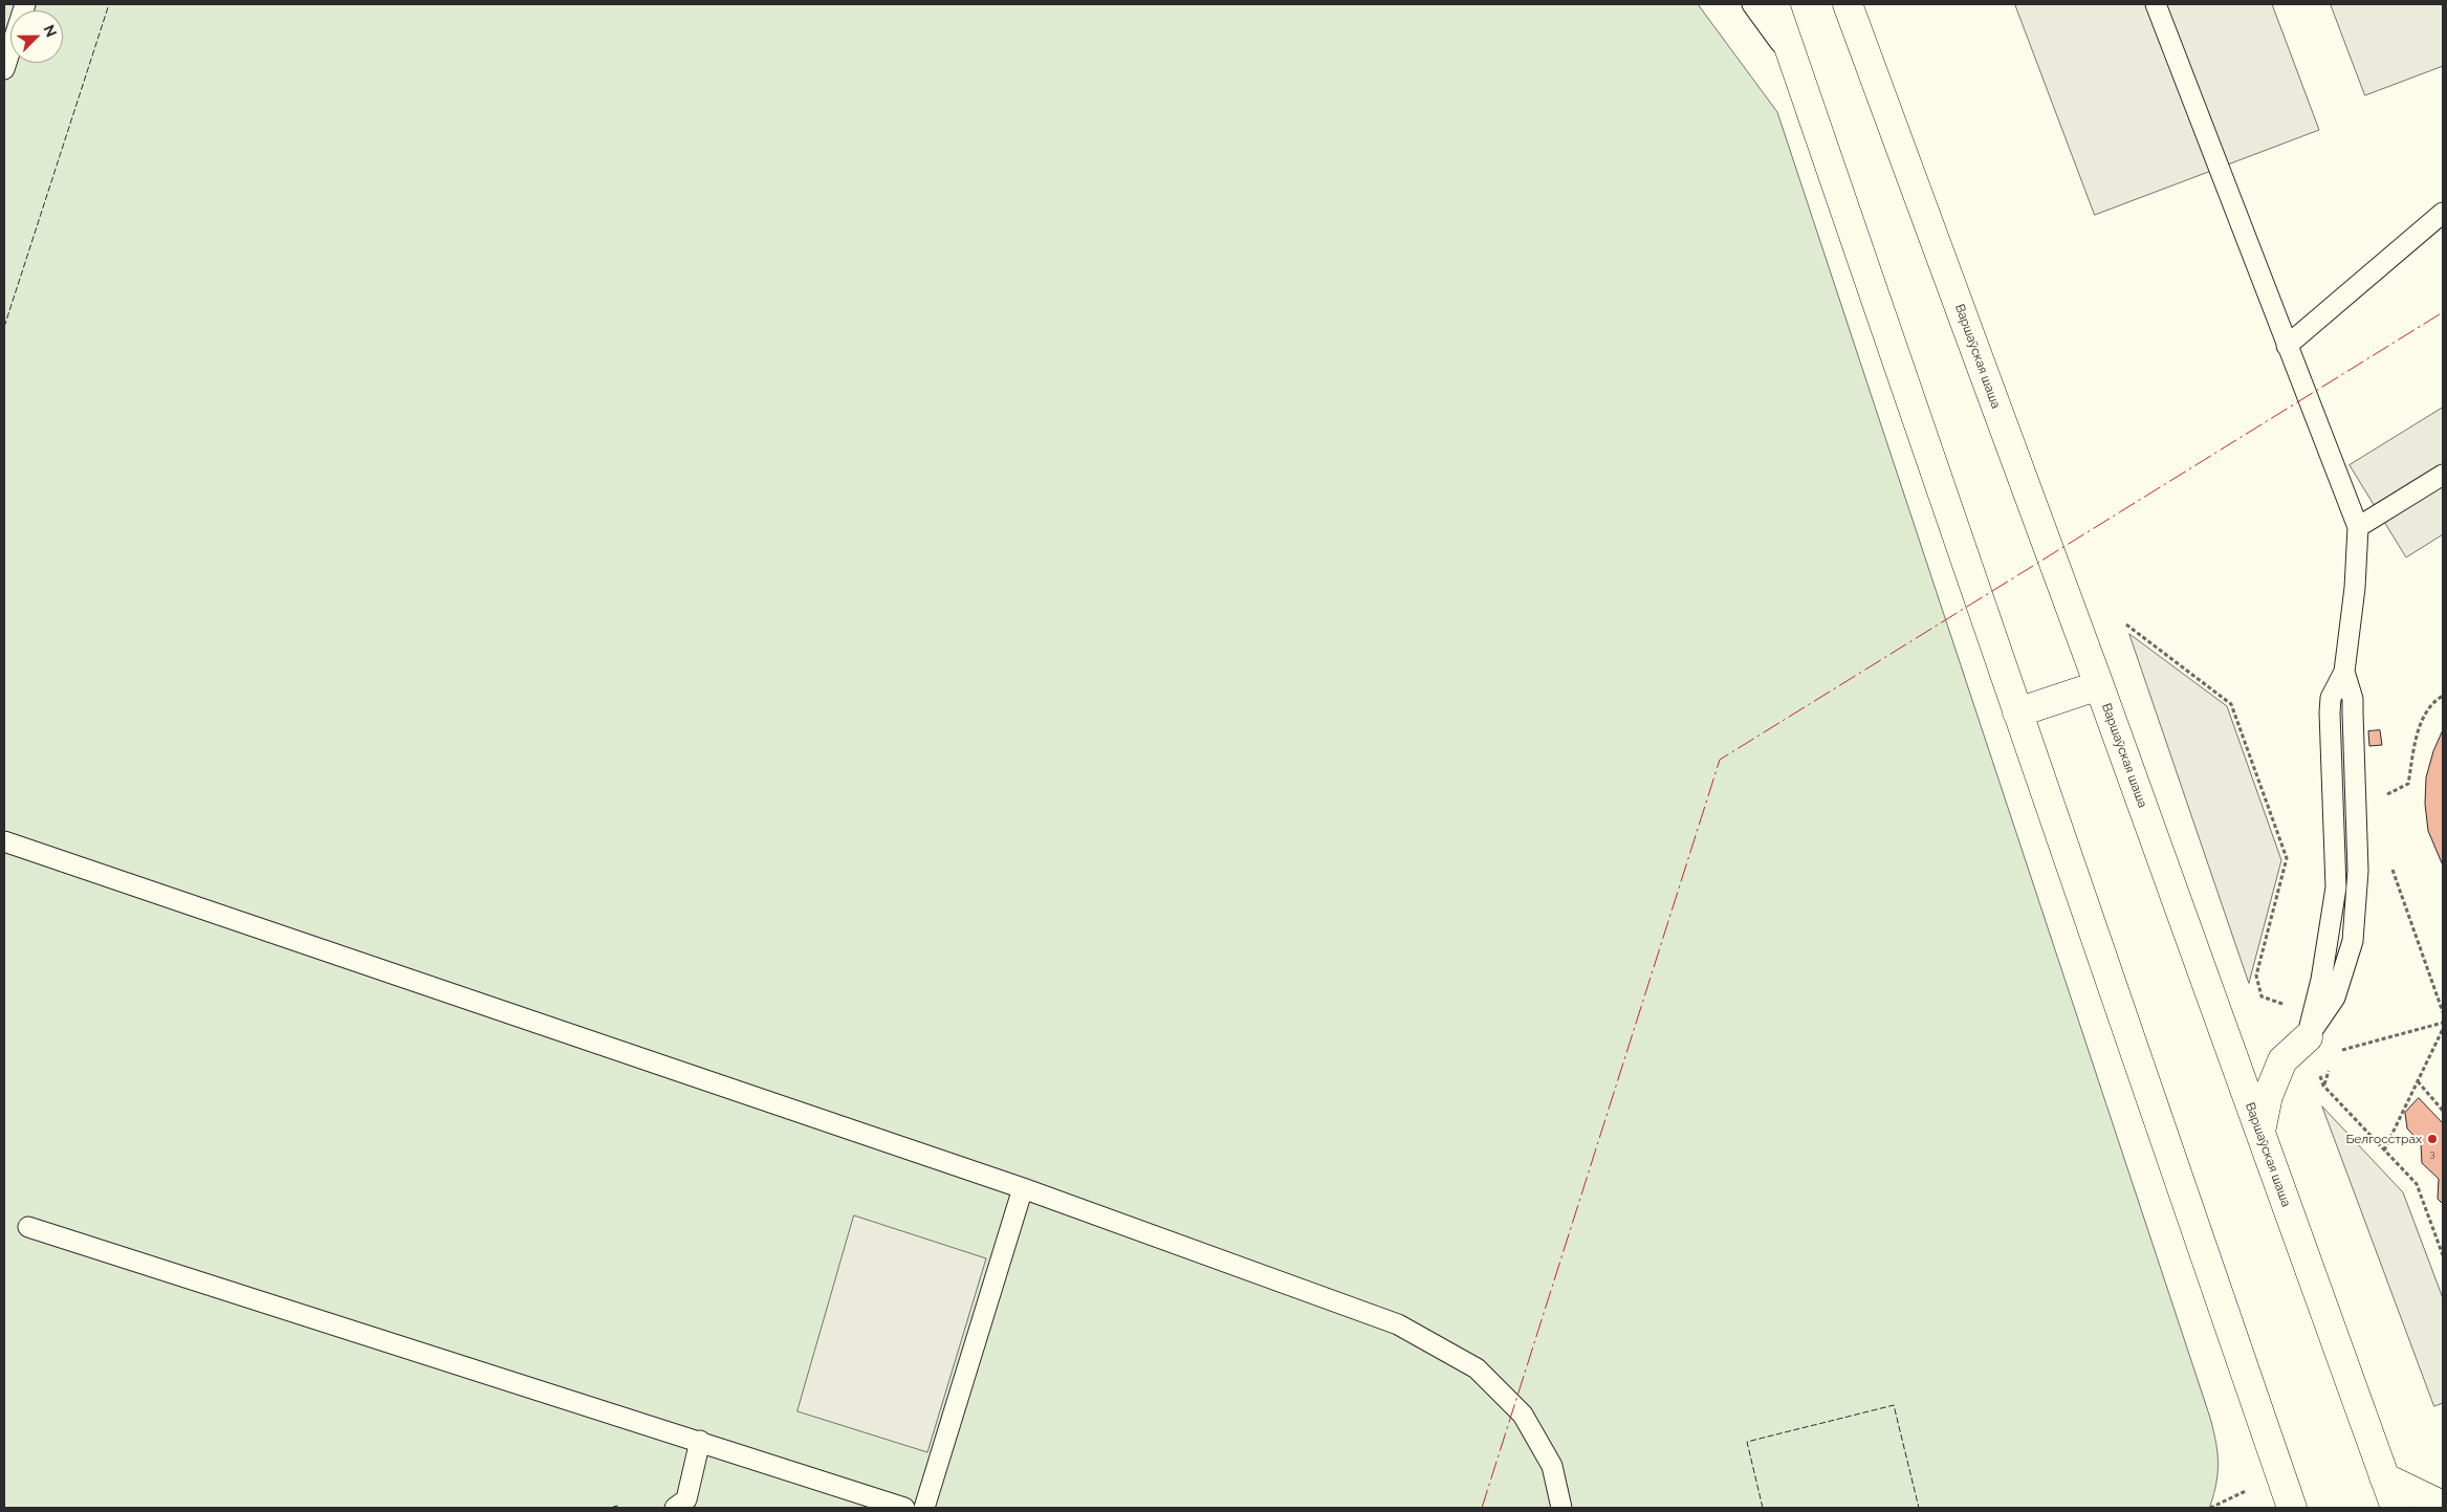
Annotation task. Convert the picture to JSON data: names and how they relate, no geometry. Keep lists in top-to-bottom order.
{
  "streets": {
    "highway": ["Варшаўская шаша"]
  },
  "places": ["Белгосстрах"],
  "house_numbers": ["3"],
  "north": "top right"
}
